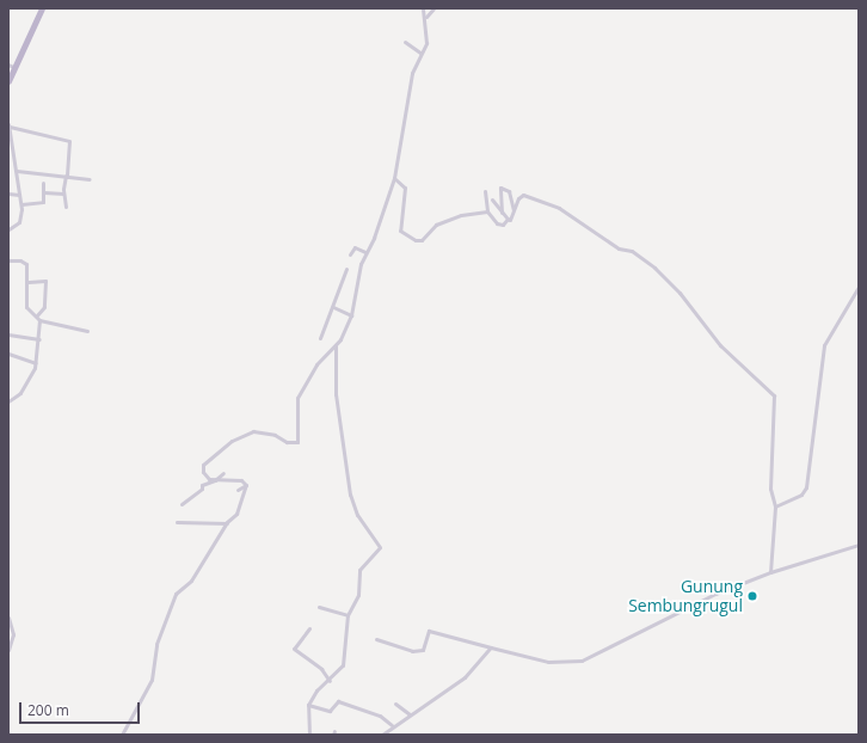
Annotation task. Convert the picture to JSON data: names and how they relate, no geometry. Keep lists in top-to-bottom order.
{
  "places": ["Gunung Sembungrugul"],
  "scale_bar": "200 m"
}
